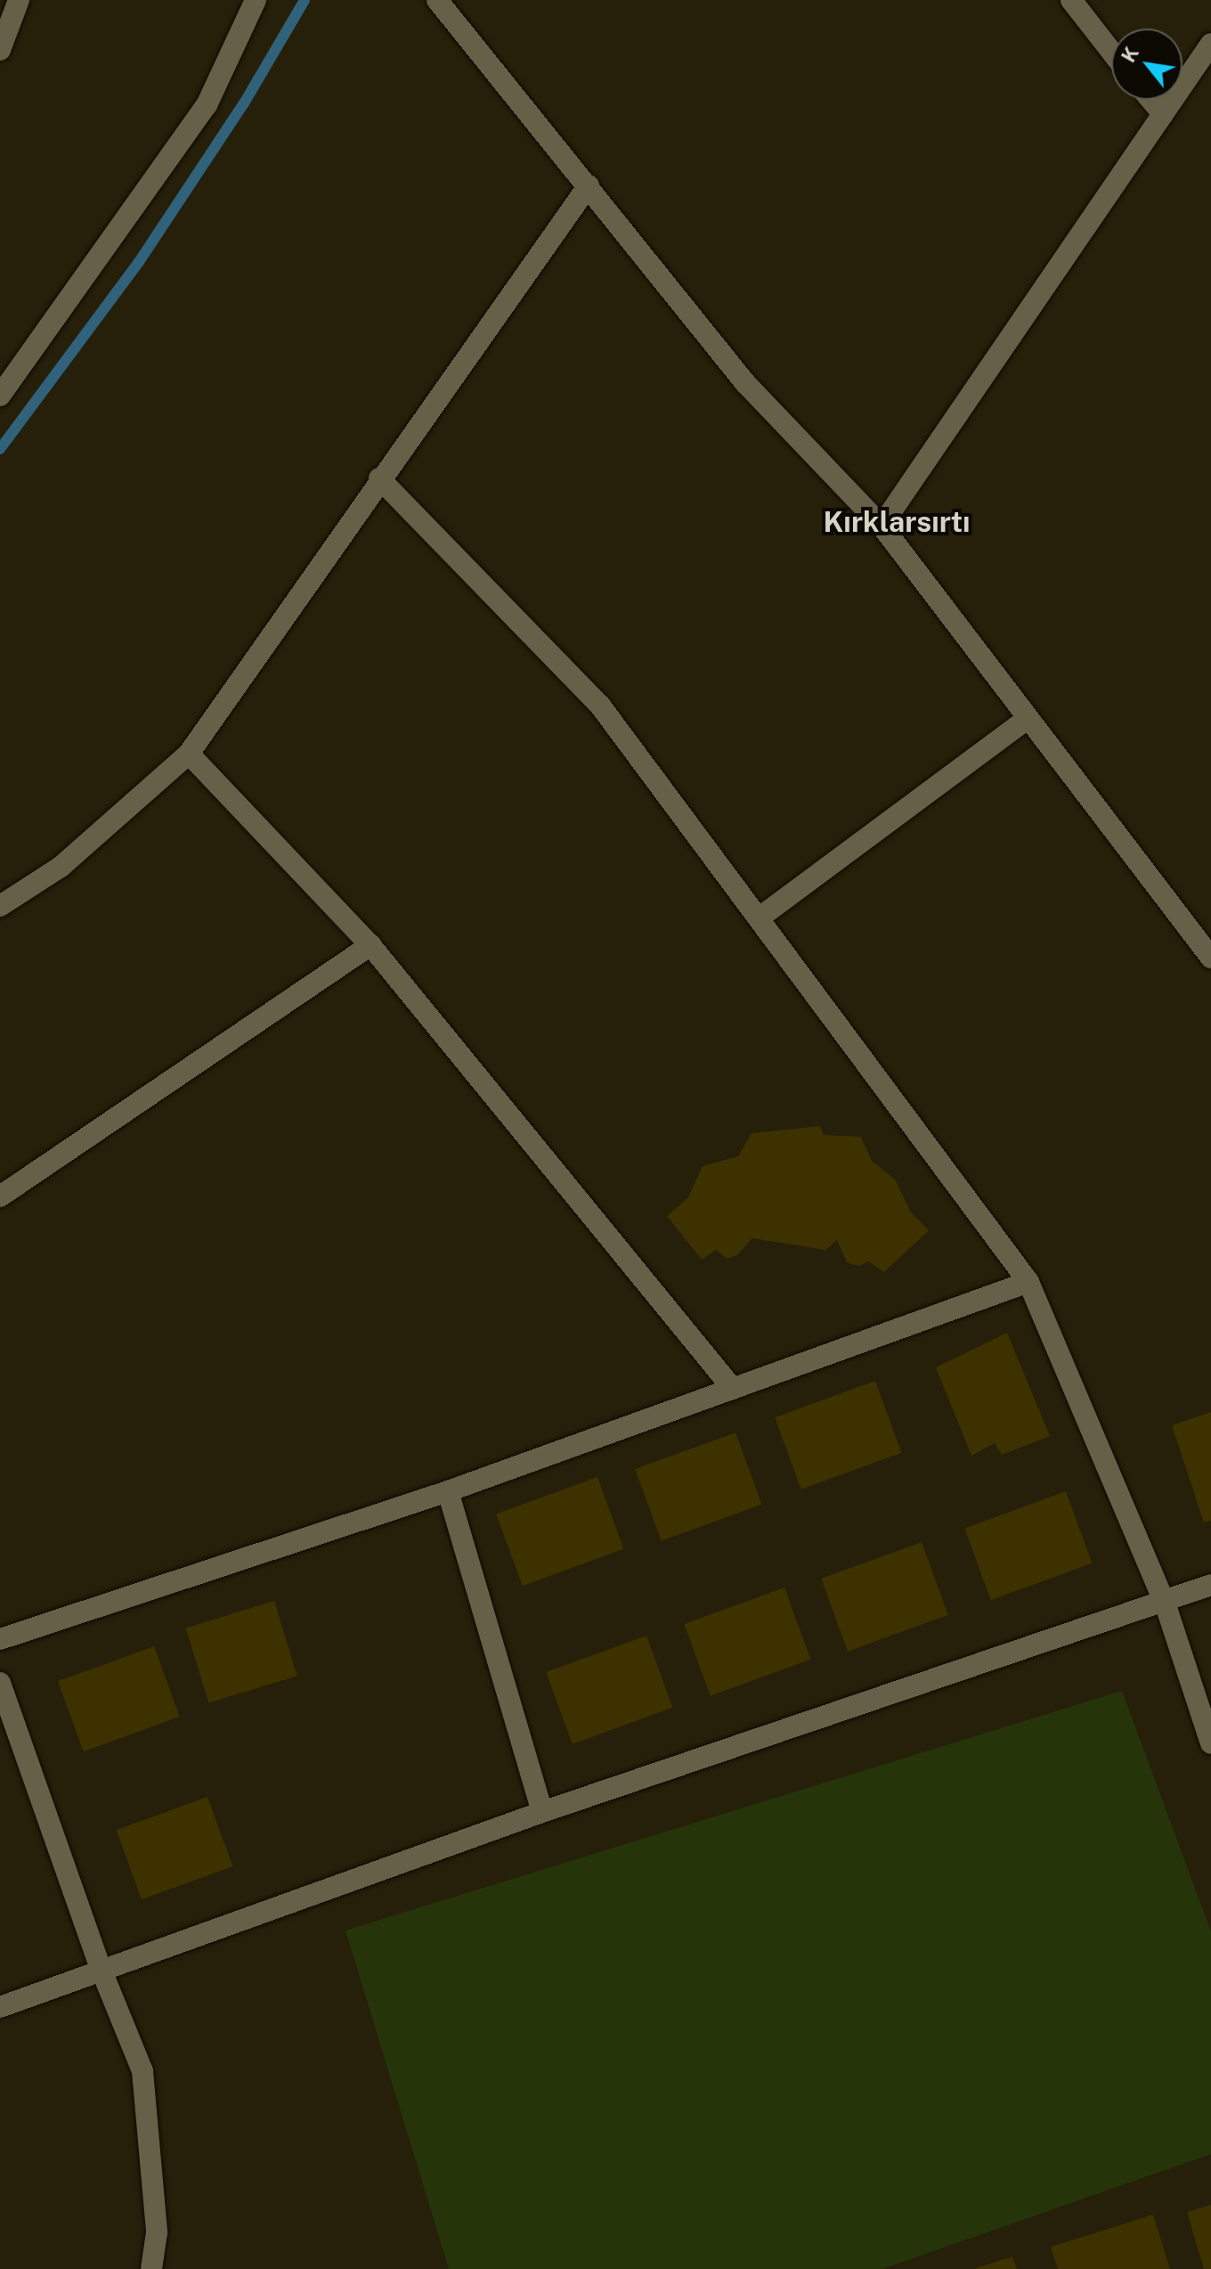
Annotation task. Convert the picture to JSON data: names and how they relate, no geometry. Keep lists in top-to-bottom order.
{
  "districts": ["Kırklarsırtı"],
  "north": "top left"
}
